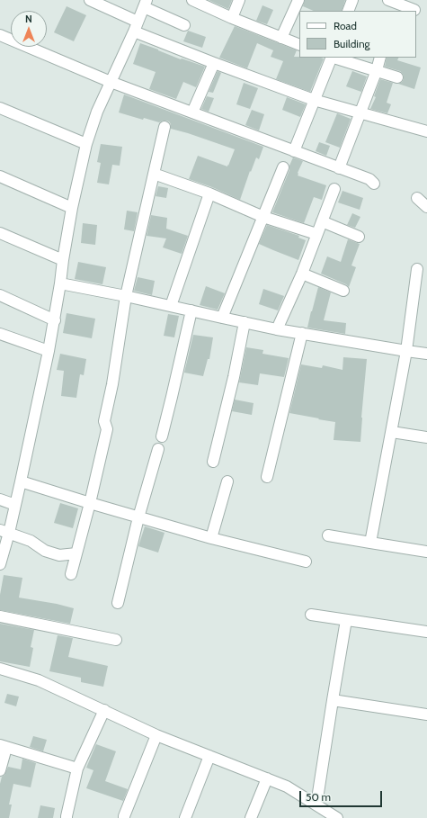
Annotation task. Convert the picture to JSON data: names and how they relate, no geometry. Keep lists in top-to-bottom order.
{
  "legend": ["Road", "Building"],
  "scale_bar": "50 m",
  "north": "top"
}
